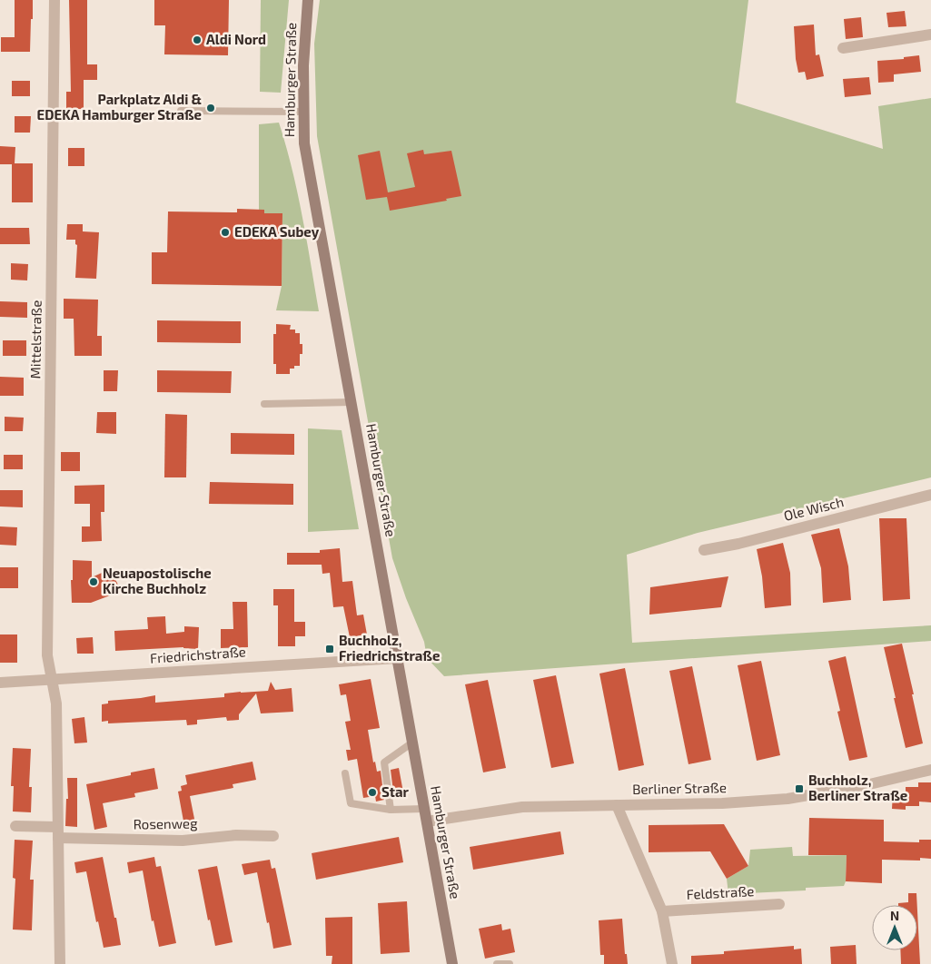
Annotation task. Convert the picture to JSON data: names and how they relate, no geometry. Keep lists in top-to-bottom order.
{
  "streets": {
    "main road": ["Hamburger Straße"],
    "street": [
      "Mittelstraße",
      "Ole Wisch",
      "Friedrichstraße",
      "Berliner Straße",
      "Rosenweg",
      "Feldstraße"
    ]
  },
  "crossings": [
    ["Hamburger Straße", "Friedrichstraße"],
    ["Hamburger Straße", "Berliner Straße"],
    ["Mittelstraße", "Friedrichstraße"],
    ["Mittelstraße", "Rosenweg"]
  ],
  "places": {
    "other": [
      "Aldi Nord",
      "Parkplatz Aldi & EDEKA Hamburger Straße",
      "EDEKA Subey",
      "Neuapostolische Kirche Buchholz",
      "Star"
    ],
    "transit": ["Buchholz, Friedrichstraße", "Buchholz, Berliner Straße"]
  },
  "north": "top"
}
